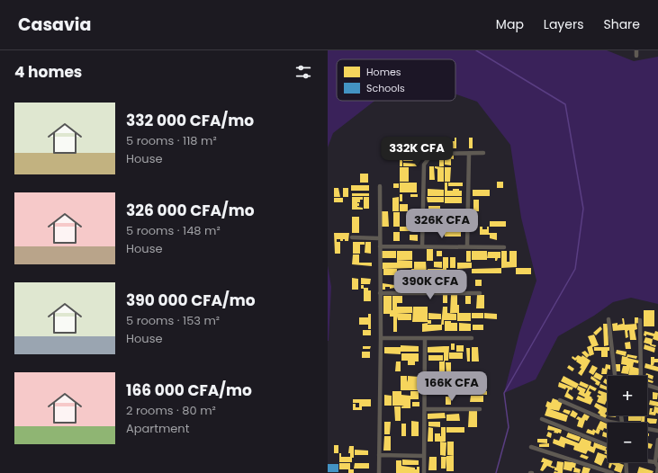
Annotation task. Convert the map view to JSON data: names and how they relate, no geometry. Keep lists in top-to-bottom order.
{
  "legend": ["Homes", "Schools"],
  "page": {
    "header": "Casavia",
    "nav": ["Map", "Layers", "Share"],
    "heading": "4 homes",
    "list": [
      {
        "name": "332 000 CFA/mo",
        "note": "5 rooms · 118 m² · House"
      },
      {
        "name": "326 000 CFA/mo",
        "note": "5 rooms · 148 m² · House"
      },
      {
        "name": "390 000 CFA/mo",
        "note": "5 rooms · 153 m² · House"
      },
      {
        "name": "166 000 CFA/mo",
        "note": "2 rooms · 80 m² · Apartment"
      }
    ],
    "price": [
      "332K CFA",
      "326K CFA",
      "390K CFA",
      "166K CFA"
    ],
    "map_buttons": ["+", "−"]
  }
}
